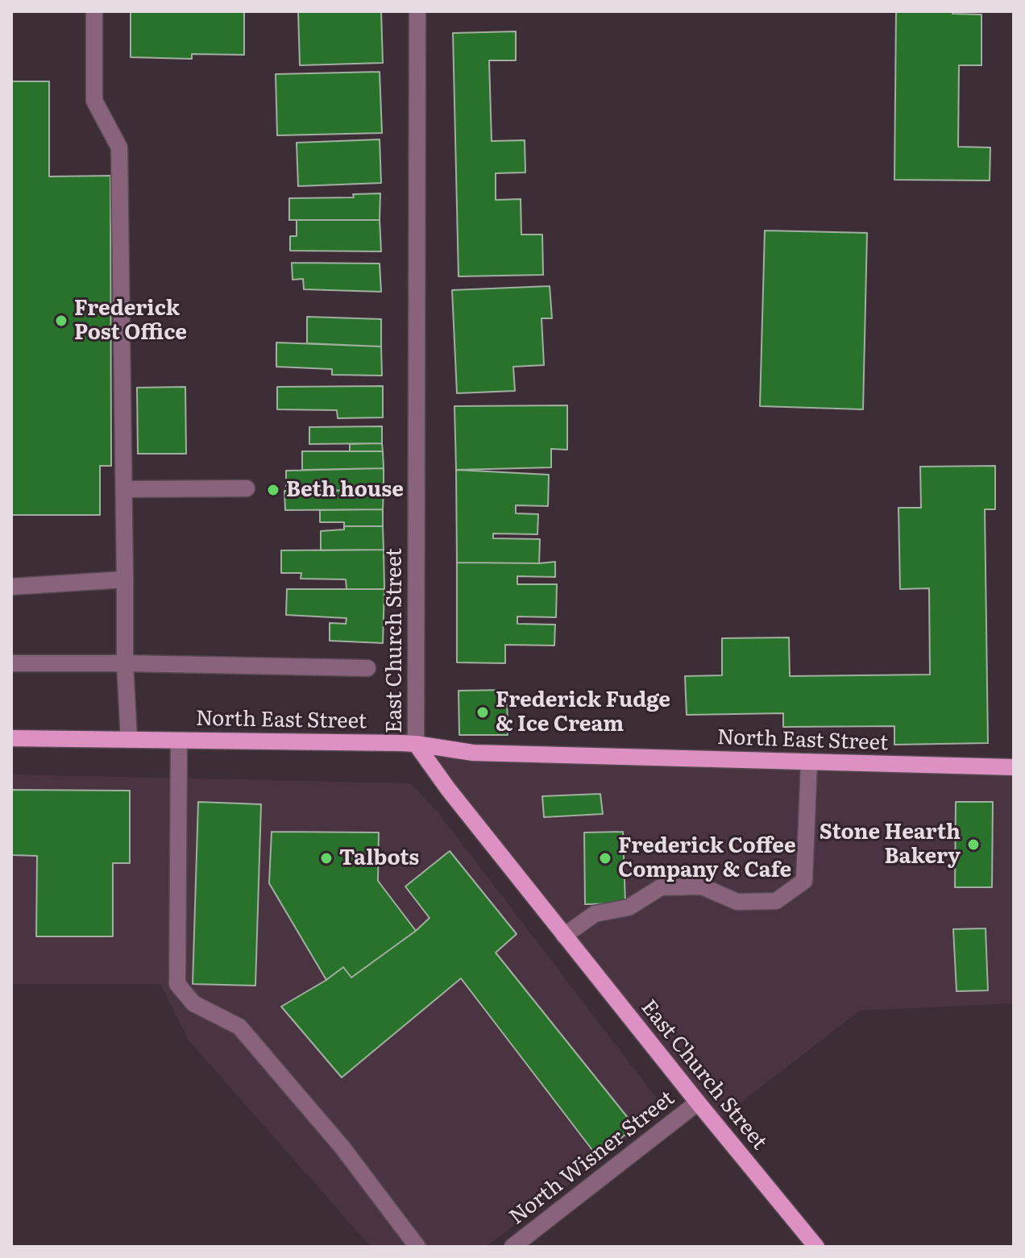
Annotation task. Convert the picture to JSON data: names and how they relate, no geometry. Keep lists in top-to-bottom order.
{
  "streets": {
    "main road": ["East Church Street", "North East Street"],
    "street": ["North Wisner Street"]
  },
  "crossings": [
    ["East Church Street", "North East Street"],
    ["East Church Street", "North Wisner Street"]
  ],
  "places": [
    "Frederick Post Office",
    "Beth house",
    "Frederick Fudge & Ice Cream",
    "Stone Hearth Bakery",
    "Talbots",
    "Frederick Coffee Company & Cafe"
  ]
}
